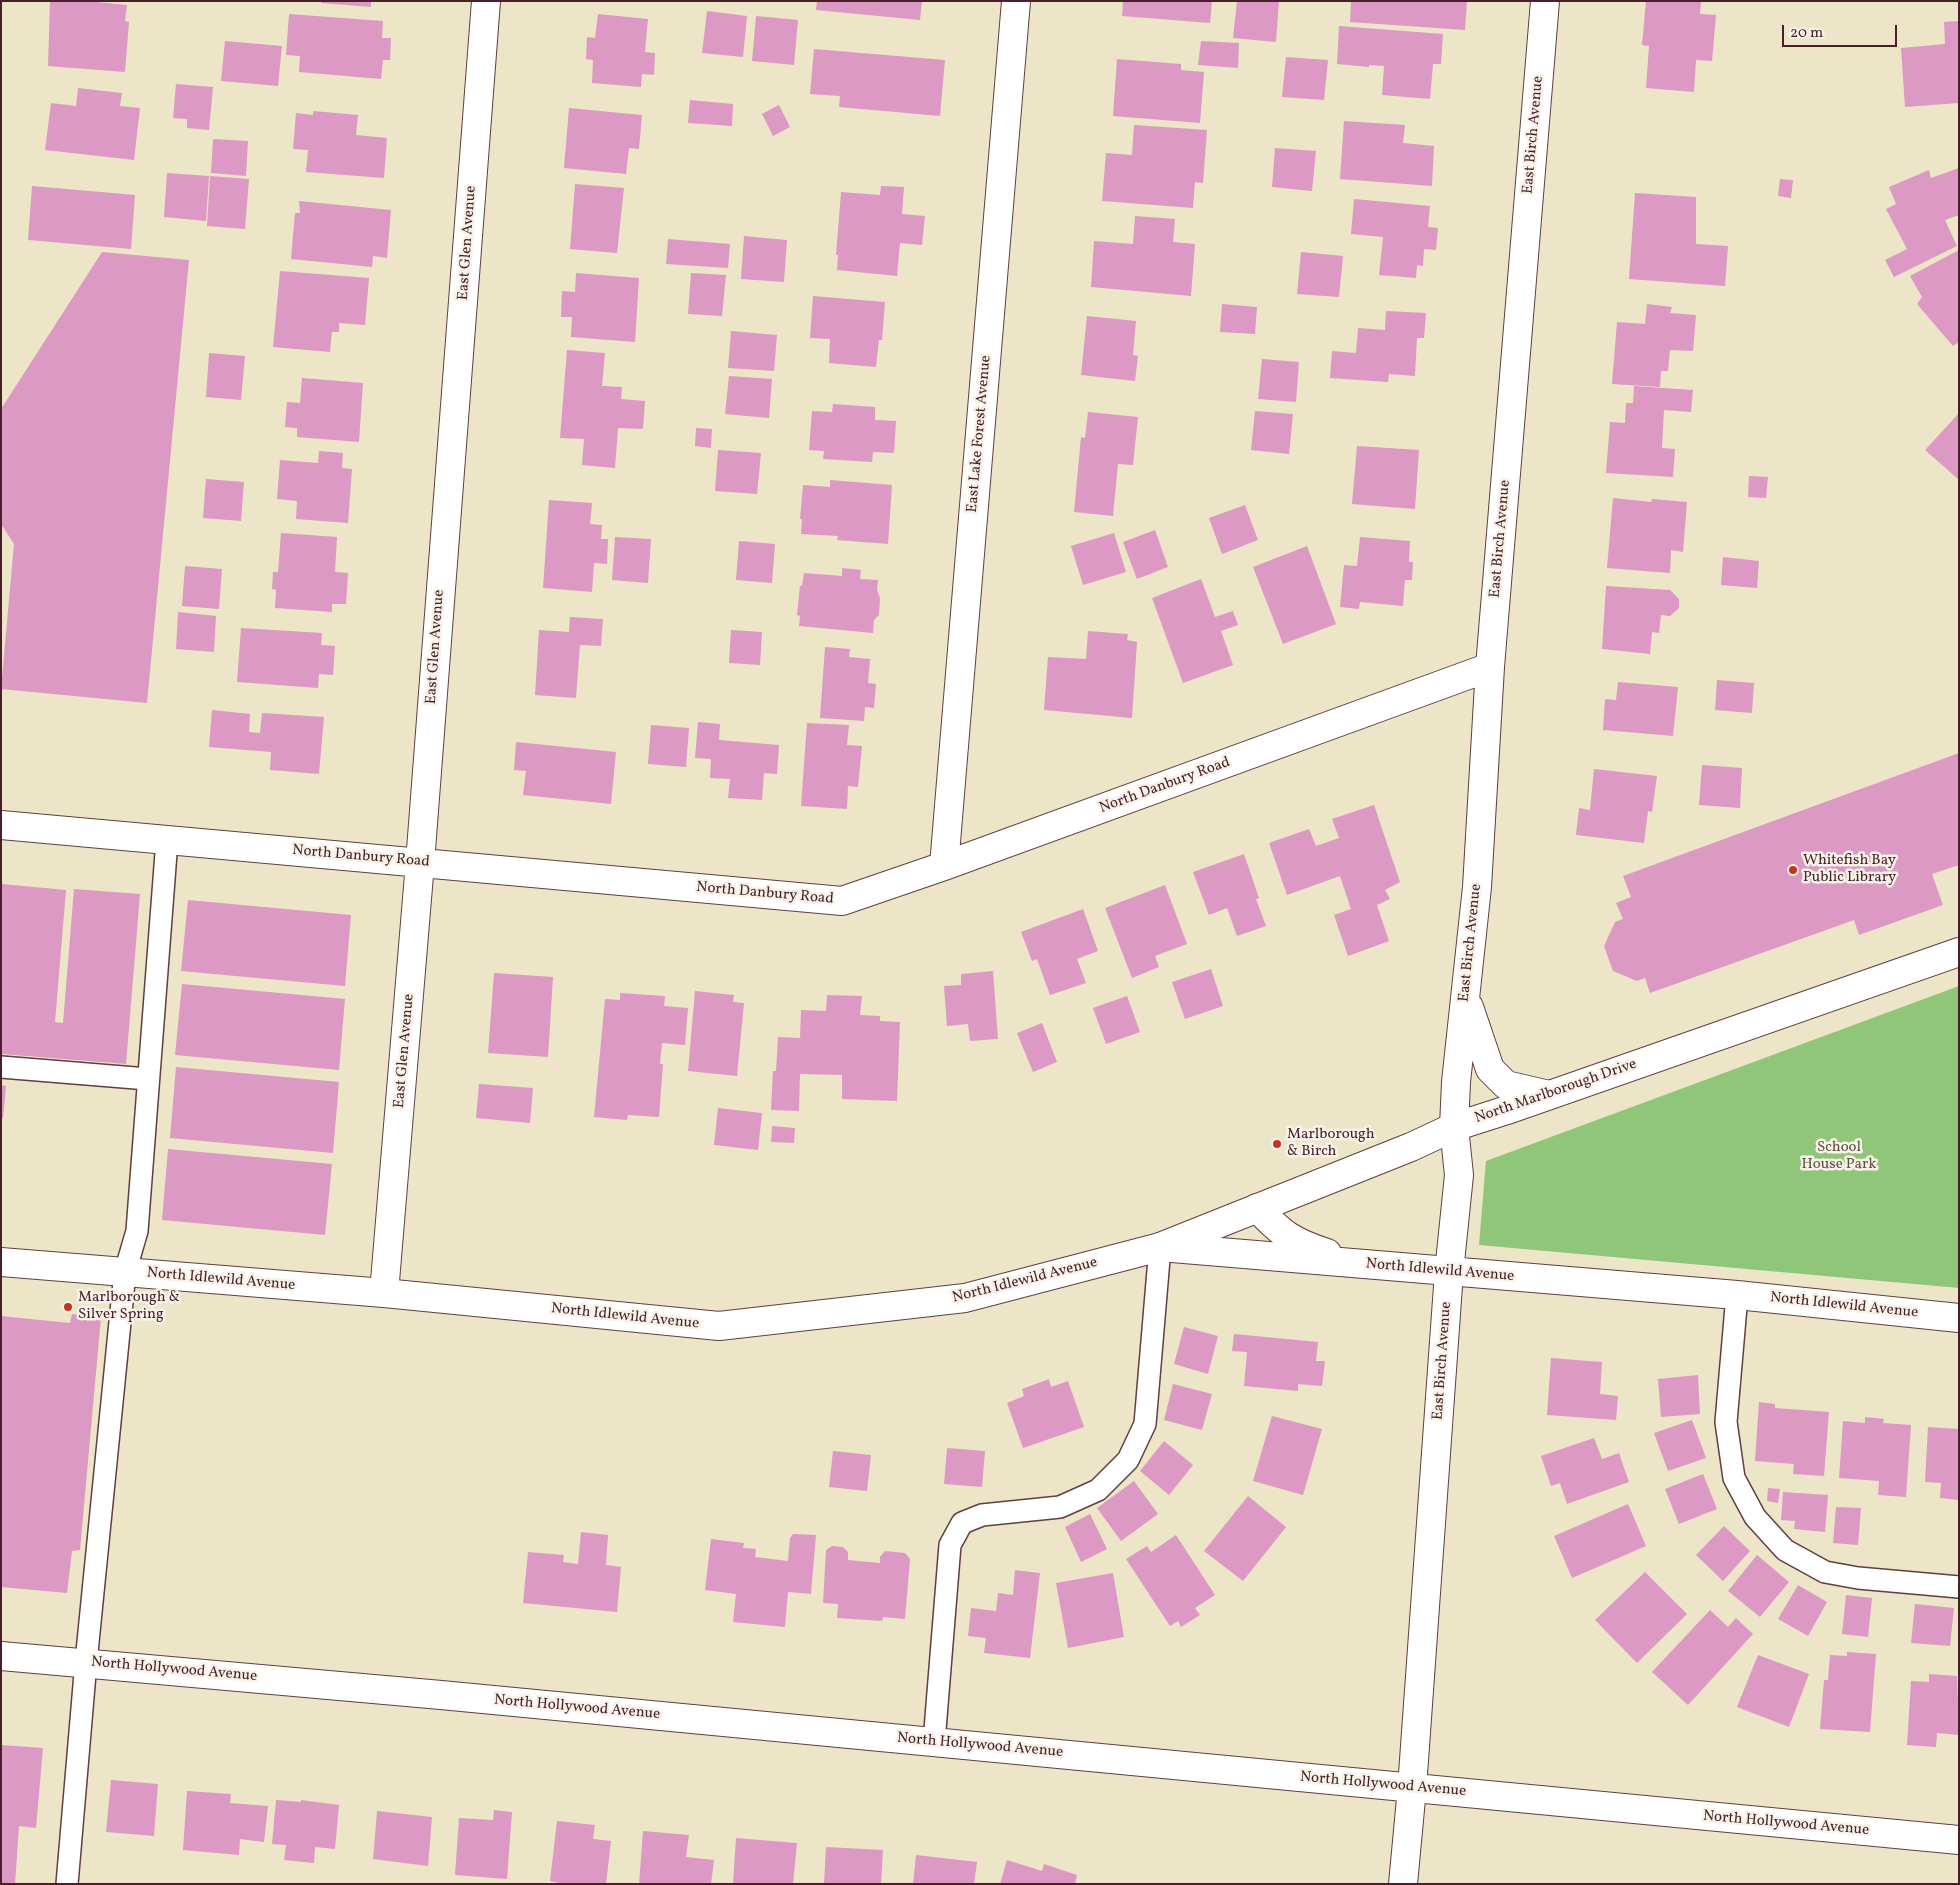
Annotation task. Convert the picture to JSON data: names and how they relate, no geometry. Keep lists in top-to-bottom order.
{
  "streets": {
    "street": [
      "East Birch Avenue",
      "East Glen Avenue",
      "East Lake Forest Avenue",
      "North Danbury Road",
      "North Marlborough Drive",
      "North Idlewild Avenue",
      "North Hollywood Avenue"
    ]
  },
  "crossings": [
    ["East Birch Avenue", "North Danbury Road"],
    ["East Birch Avenue", "North Marlborough Drive"],
    ["East Birch Avenue", "North Idlewild Avenue"],
    ["East Birch Avenue", "North Hollywood Avenue"],
    ["East Glen Avenue", "North Danbury Road"],
    ["East Glen Avenue", "North Idlewild Avenue"],
    ["East Lake Forest Avenue", "North Danbury Road"],
    ["North Marlborough Drive", "North Idlewild Avenue"]
  ],
  "parks": ["School House Park"],
  "places": ["Whitefish Bay Public Library", "Marlborough & Birch", "Marlborough & Silver Spring"],
  "scale_bar": "20 m"
}
